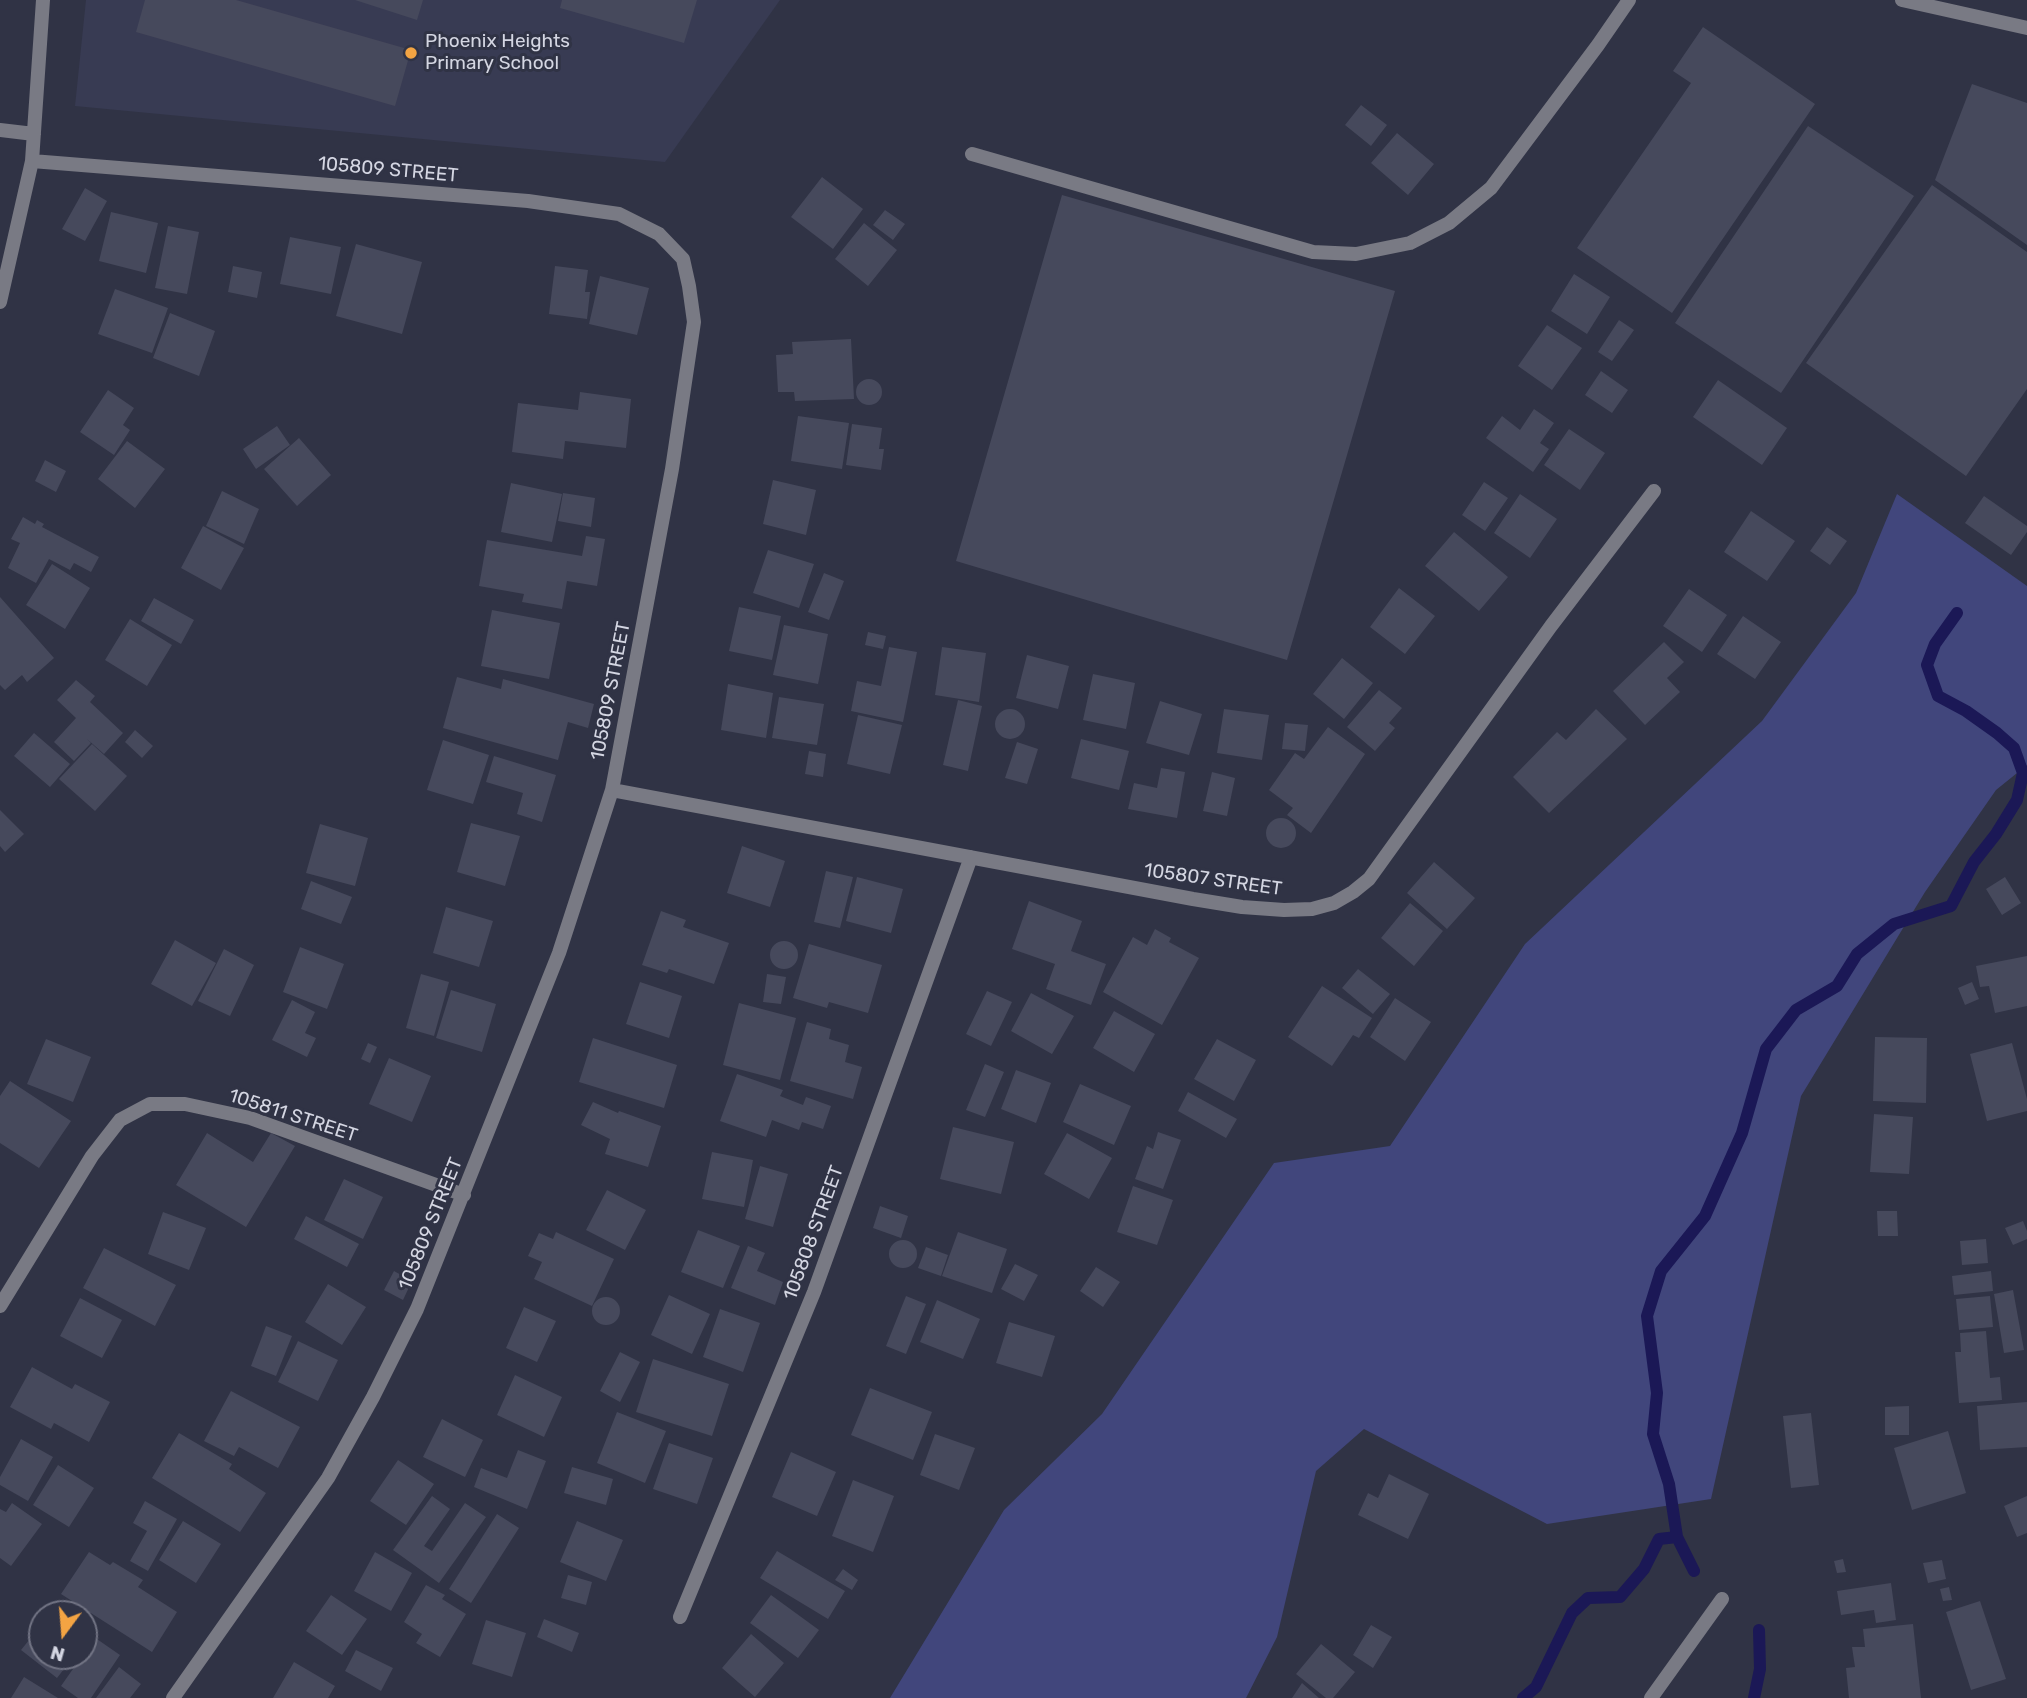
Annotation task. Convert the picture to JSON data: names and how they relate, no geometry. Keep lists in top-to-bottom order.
{
  "streets": {
    "street": [
      "105809 STREET",
      "105807 STREET",
      "105811 STREET",
      "105808 STREET"
    ]
  },
  "crossings": [
    ["105809 STREET", "105807 STREET"],
    ["105809 STREET", "105811 STREET"],
    ["105807 STREET", "105808 STREET"]
  ],
  "places": ["Phoenix Heights Primary School"],
  "north": "bottom"
}
